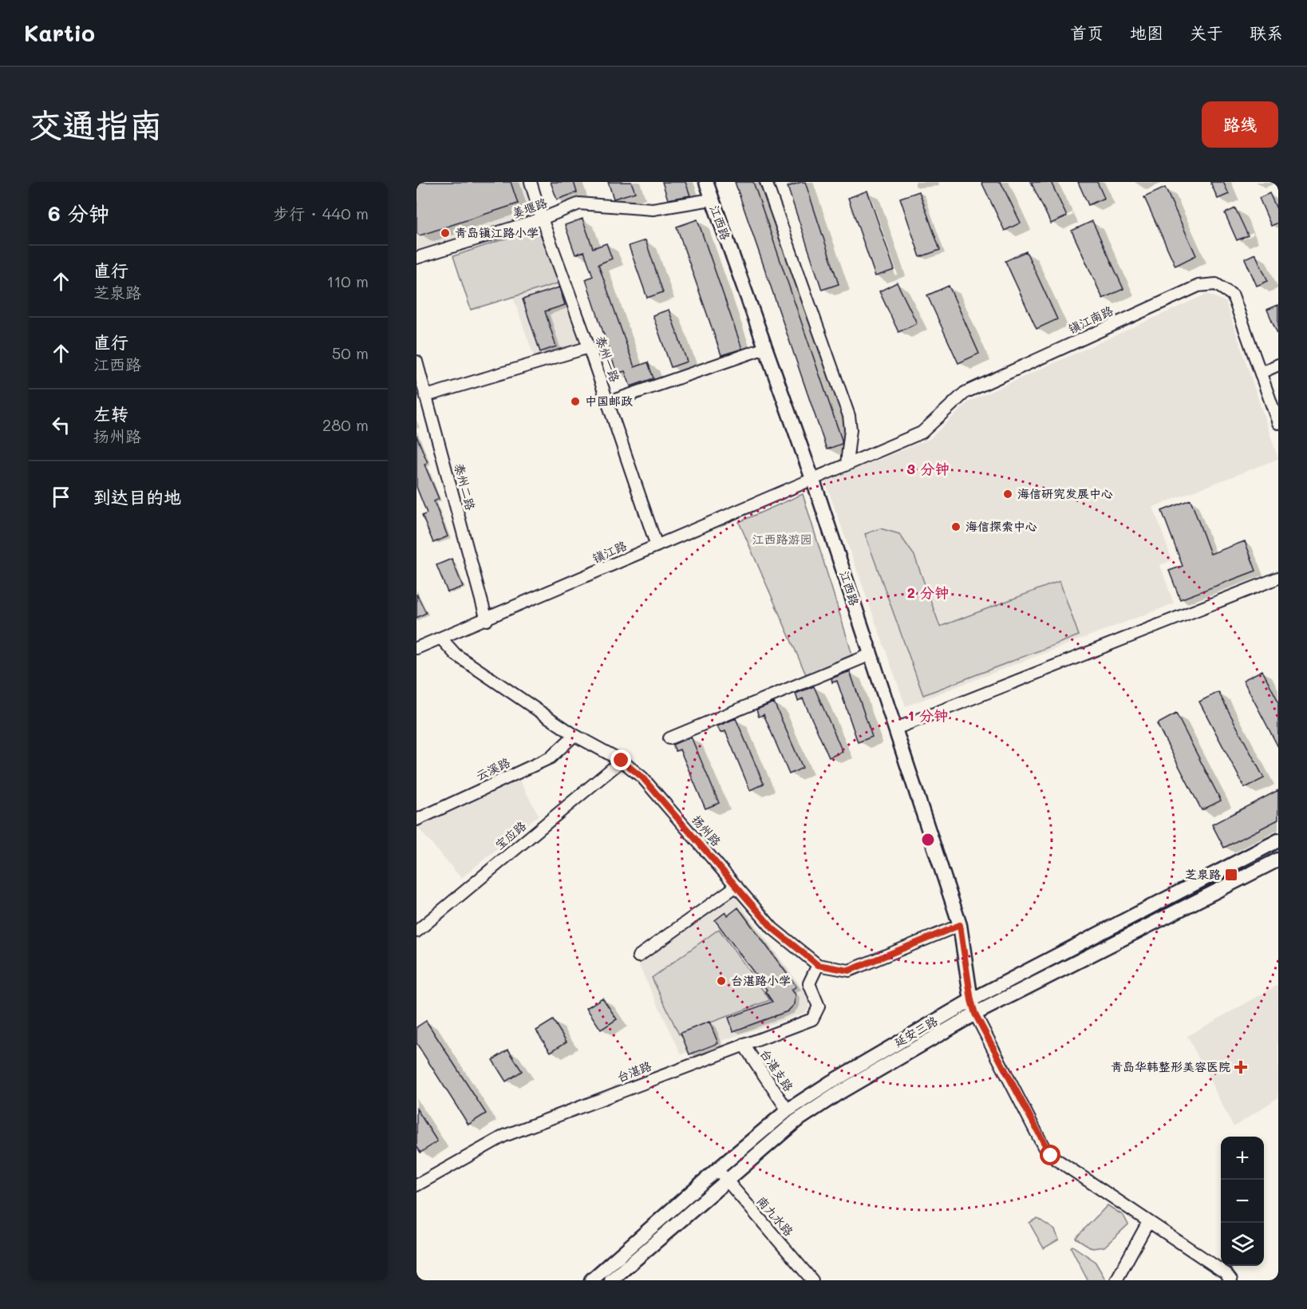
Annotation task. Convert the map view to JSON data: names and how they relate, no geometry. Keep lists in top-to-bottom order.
{
  "streets": {
    "main road": ["江西路", "延安三路"],
    "street": [
      "姜堰路",
      "镇江南路",
      "泰州一路",
      "泰州二路",
      "镇江路",
      "云溪路",
      "扬州路",
      "宝应路",
      "台湛支路",
      "台湛路",
      "南九水路"
    ]
  },
  "crossings": [
    ["姜堰路", "江西路"],
    ["姜堰路", "泰州一路"],
    ["江西路", "镇江南路"],
    ["江西路", "镇江路"],
    ["江西路", "扬州路"],
    ["江西路", "延安三路"],
    ["镇江南路", "镇江路"],
    ["泰州一路", "镇江路"],
    ["泰州二路", "镇江路"],
    ["镇江路", "扬州路"],
    ["云溪路", "扬州路"],
    ["扬州路", "宝应路"],
    ["扬州路", "台湛路"],
    ["延安三路", "台湛支路"],
    ["延安三路", "南九水路"],
    ["台湛支路", "台湛路"]
  ],
  "parks": ["江西路游园"],
  "places": {
    "other": [
      "青岛镇江路小学",
      "中国邮政",
      "海信研究发展中心",
      "海信探索中心",
      "台湛路小学"
    ],
    "transit": ["芝泉路"],
    "health": ["青岛华韩整形美容医院"]
  },
  "page": {
    "header": "Kartio",
    "nav": [
      "首页",
      "地图",
      "关于",
      "联系"
    ],
    "buttons": "路线",
    "title": "交通指南",
    "heading": ["6 分钟", "步行 · 440 m"],
    "list": [
      ["直行", "芝泉路", "110 m"],
      ["直行", "江西路", "50 m"],
      ["左转", "扬州路", "280 m"],
      "到达目的地"
    ],
    "map_buttons": ["+", "−"]
  },
  "rings": ["3 分钟", "2 分钟", "1 分钟"]
}
